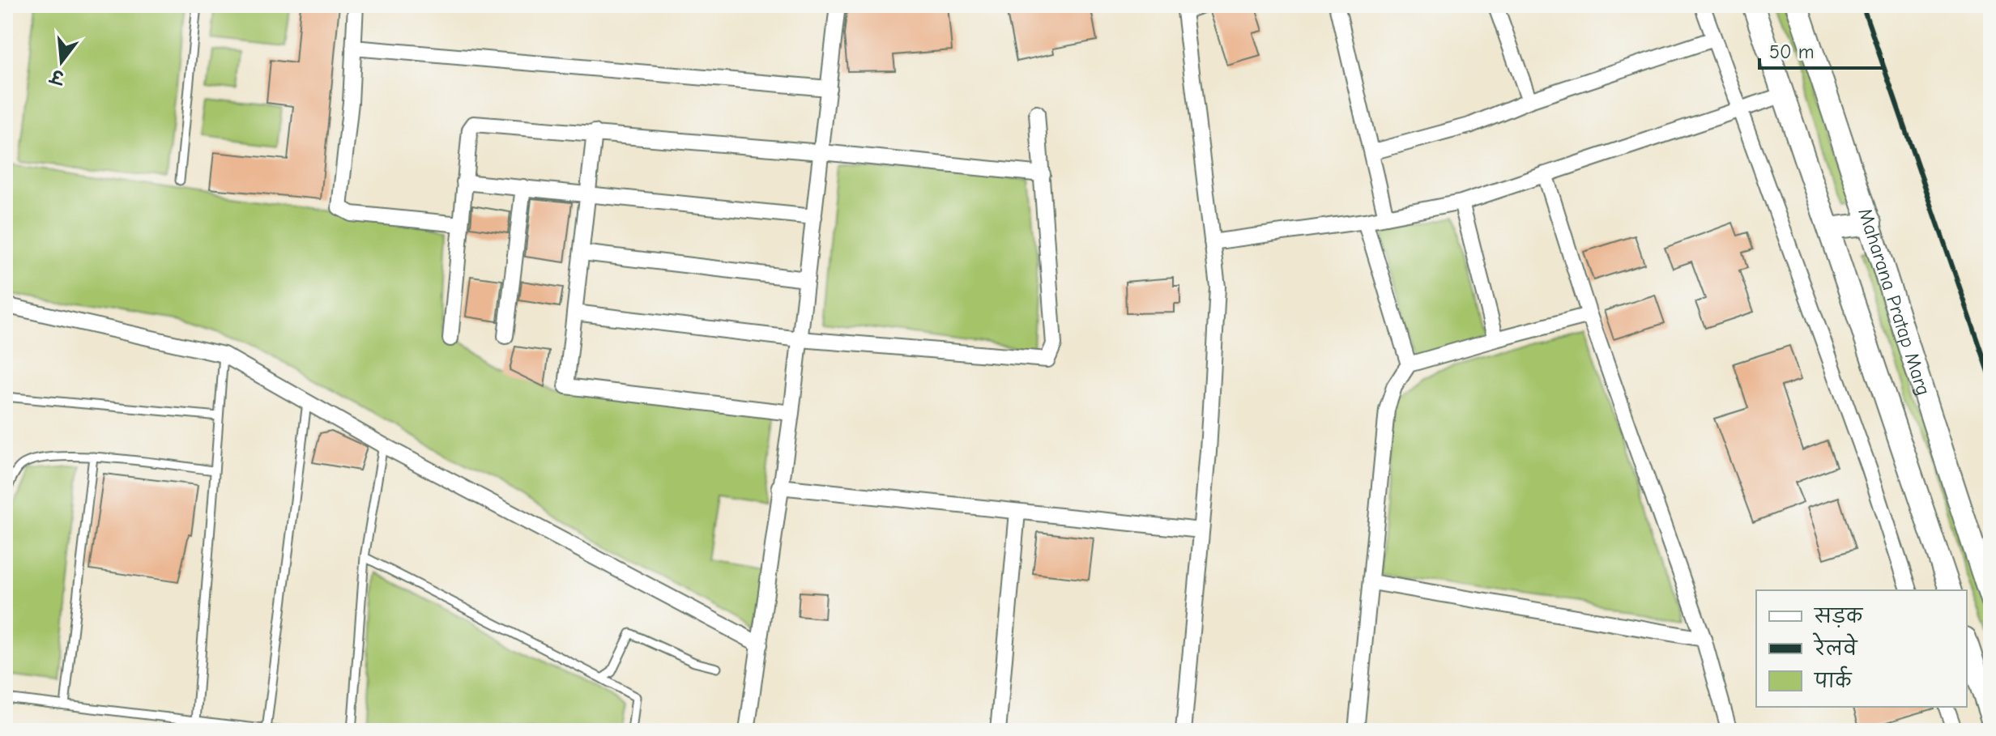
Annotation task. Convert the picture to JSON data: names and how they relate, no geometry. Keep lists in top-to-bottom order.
{
  "streets": {
    "main road": ["Maharana Pratap Marg"]
  },
  "legend": ["सड़क", "रेलवे", "पार्क"],
  "scale_bar": "50 m",
  "north": "bottom"
}
